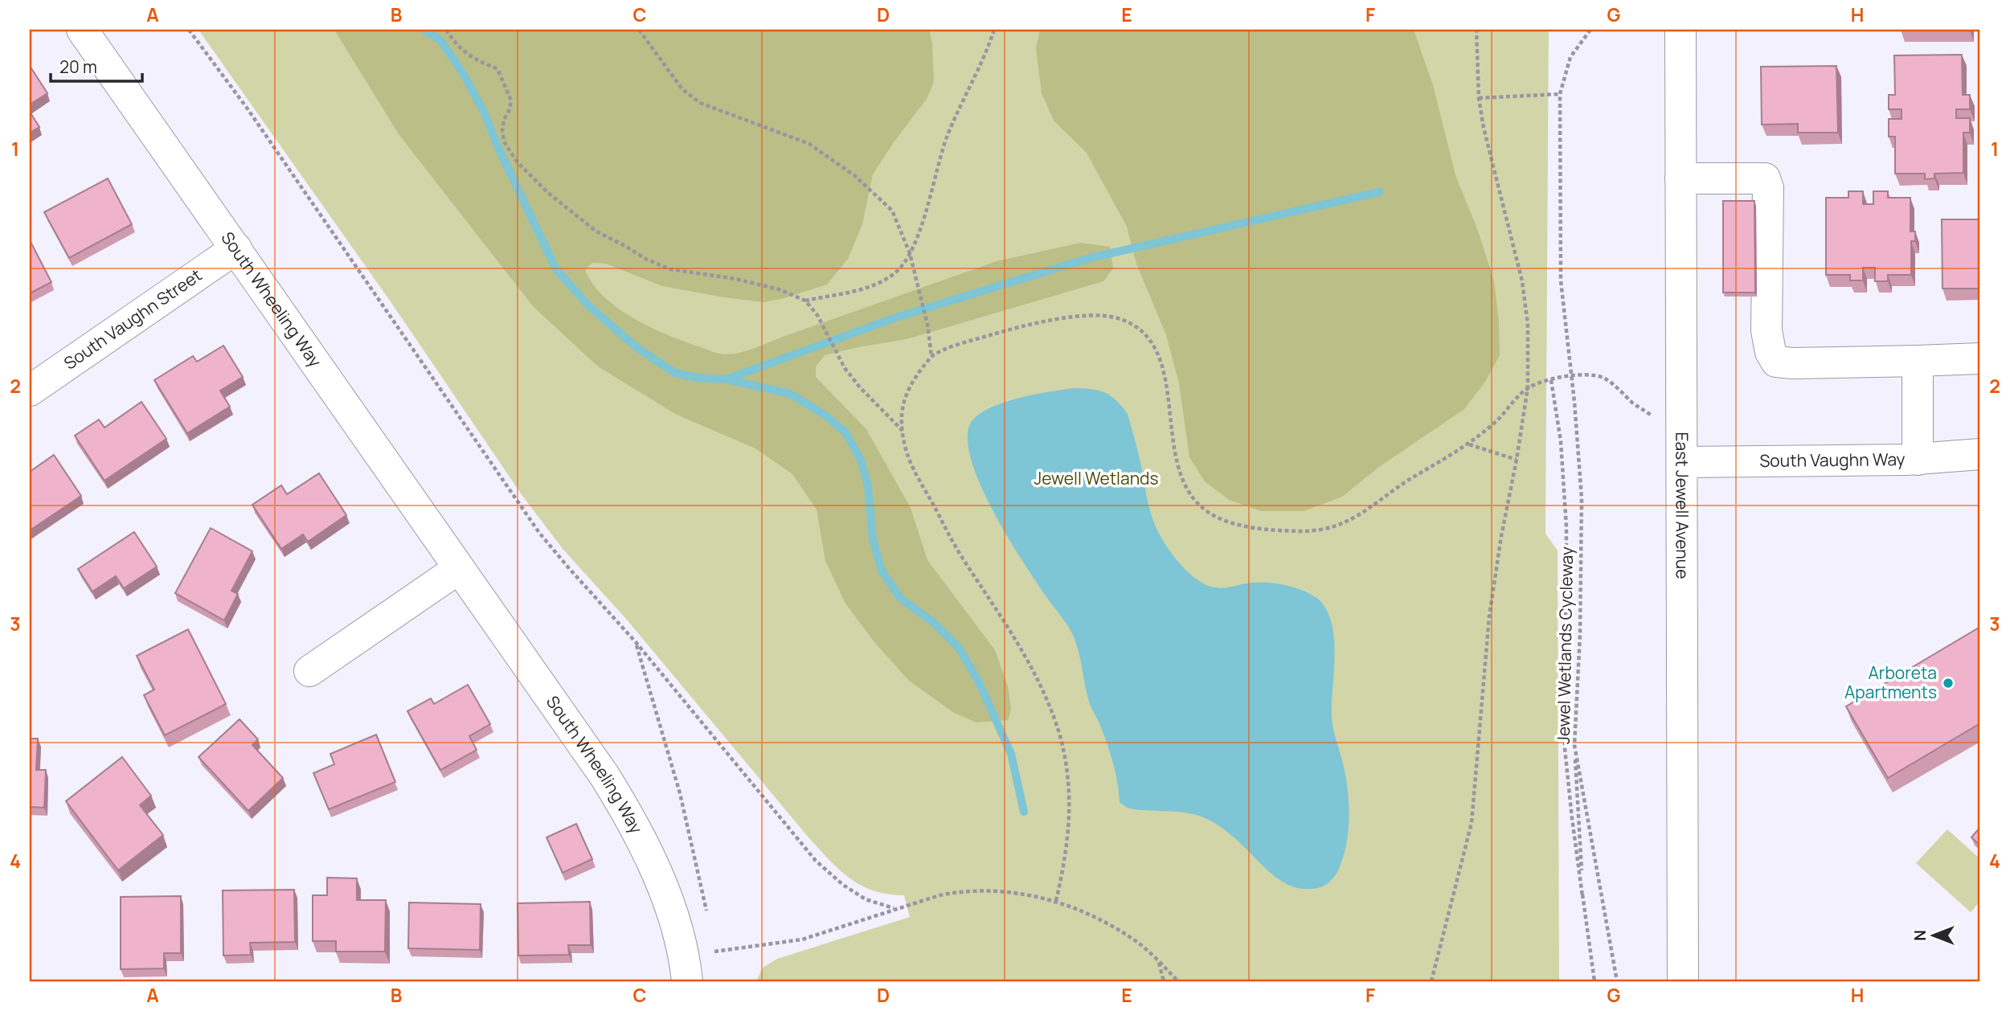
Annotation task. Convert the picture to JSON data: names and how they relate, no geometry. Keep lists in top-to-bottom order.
{
  "streets": {
    "street": [
      "South Wheeling Way",
      "South Vaughn Street",
      "South Vaughn Way",
      "East Jewell Avenue"
    ],
    "path": ["Jewel Wetlands Cycleway"]
  },
  "crossings": [
    ["South Wheeling Way", "South Vaughn Street"],
    ["South Vaughn Way", "East Jewell Avenue"]
  ],
  "parks": ["Jewell Wetlands"],
  "places": ["Arboreta Apartments"],
  "scale_bar": "20 m",
  "north": "left",
  "grid": {
    "columns": [
      "A",
      "B",
      "C",
      "D",
      "E",
      "F",
      "G",
      "H"
    ],
    "rows": [
      "1",
      "2",
      "3",
      "4"
    ]
  }
}
